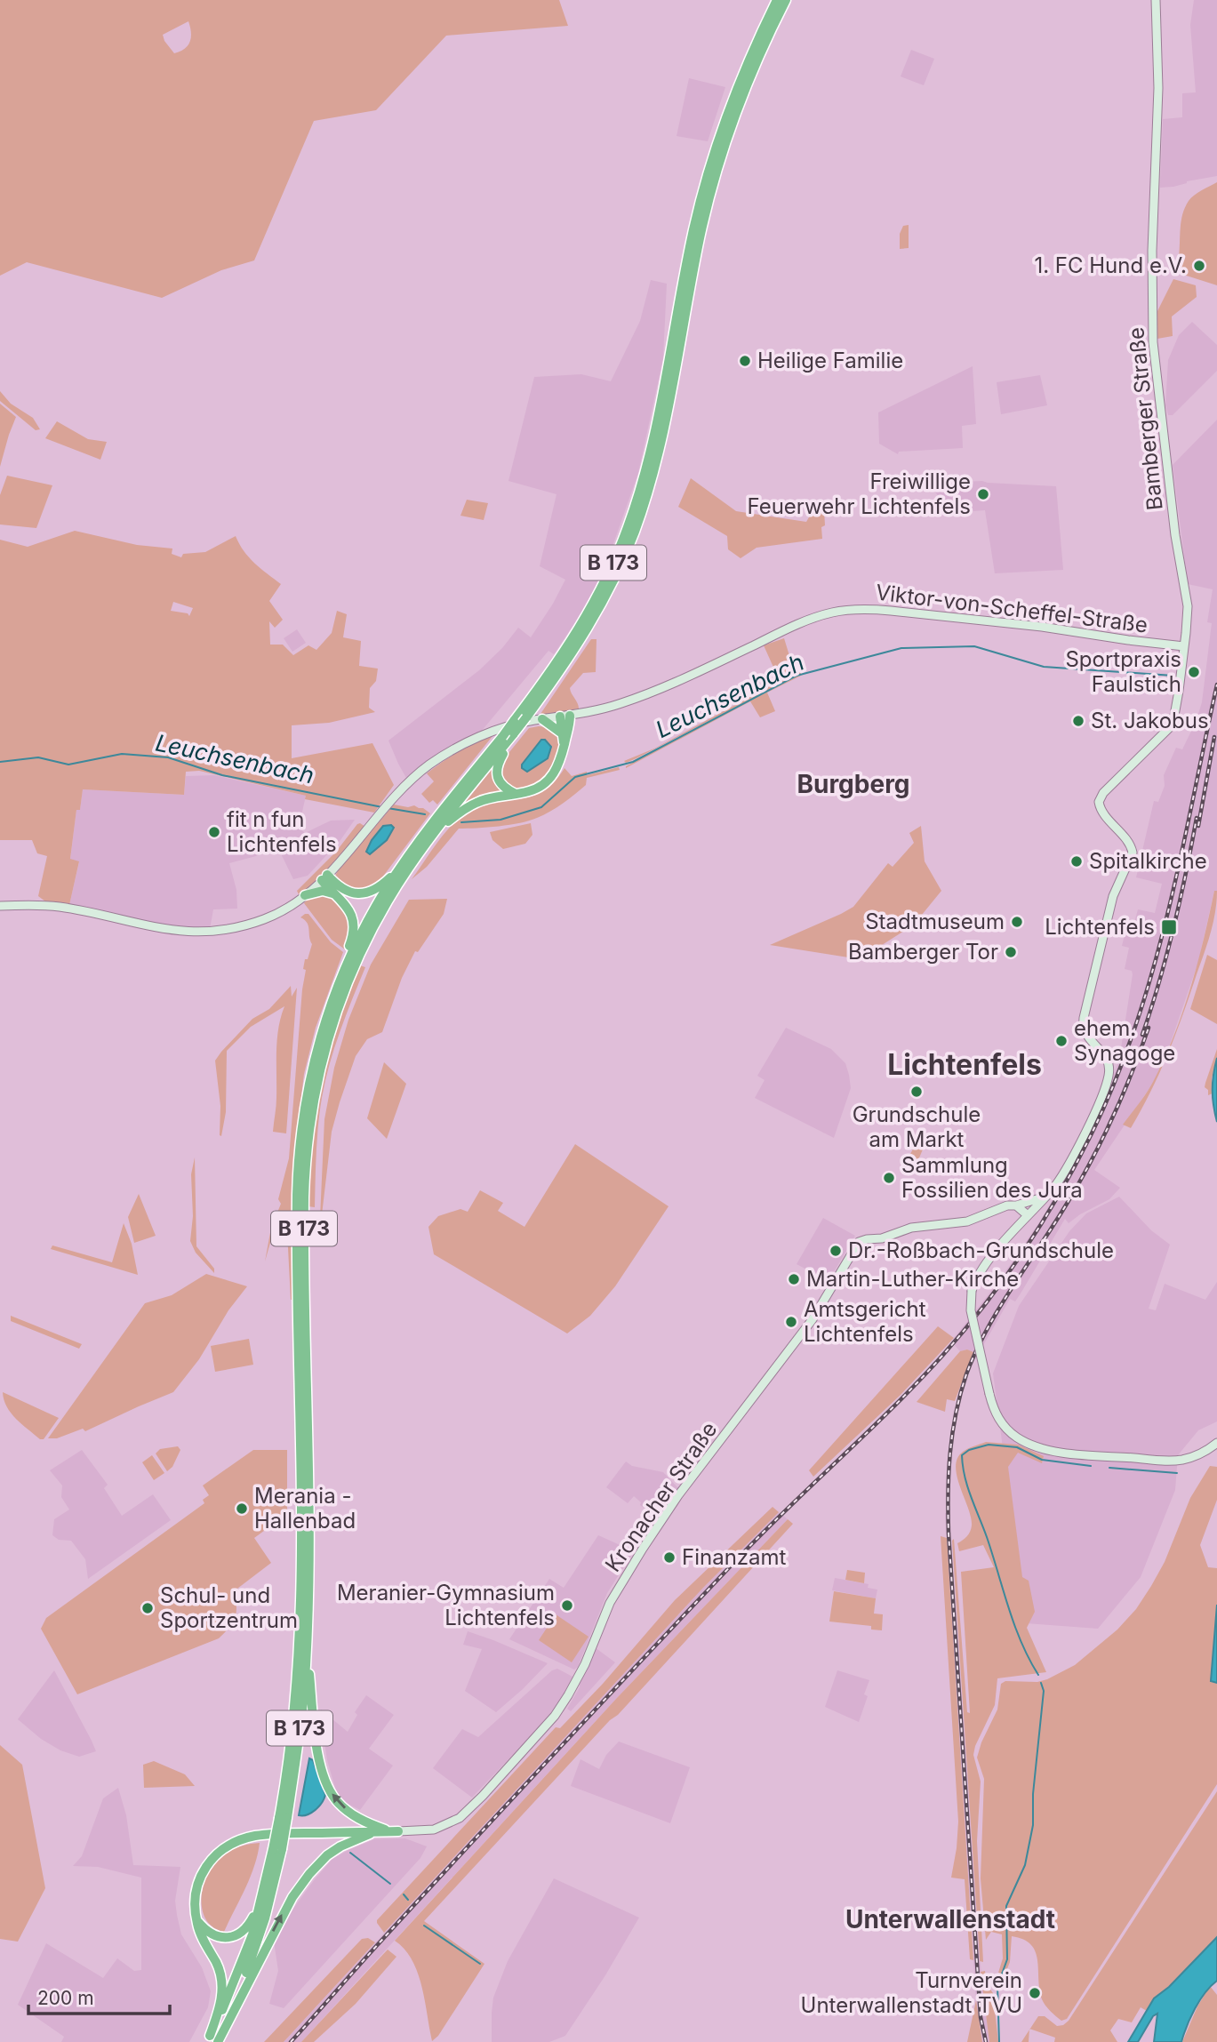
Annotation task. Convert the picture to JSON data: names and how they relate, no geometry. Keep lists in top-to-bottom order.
{
  "streets": {
    "highway": ["B 173"],
    "street": ["Bamberger Straße", "Viktor-von-Scheffel-Straße", "Kronacher Straße"]
  },
  "crossings": [
    ["Bamberger Straße", "Viktor-von-Scheffel-Straße"]
  ],
  "districts": ["Burgberg", "Lichtenfels", "Unterwallenstadt"],
  "water": ["Leuchsenbach"],
  "places": {
    "other": [
      "1. FC Hund e.V.",
      "Heilige Familie",
      "Freiwillige Feuerwehr Lichtenfels",
      "Sportpraxis Faulstich",
      "St. Jakobus",
      "fit n fun Lichtenfels",
      "Spitalkirche",
      "Stadtmuseum",
      "Bamberger Tor",
      "ehem. Synagoge",
      "Grundschule am Markt",
      "Sammlung Fossilien des Jura",
      "Dr.-Roßbach-Grundschule",
      "Martin-Luther-Kirche",
      "Amtsgericht Lichtenfels",
      "Merania - Hallenbad",
      "Finanzamt",
      "Meranier-Gymnasium Lichtenfels",
      "Schul- und Sportzentrum",
      "Turnverein Unterwallenstadt TVU"
    ],
    "transit": ["Lichtenfels"]
  },
  "scale_bar": "200 m"
}
